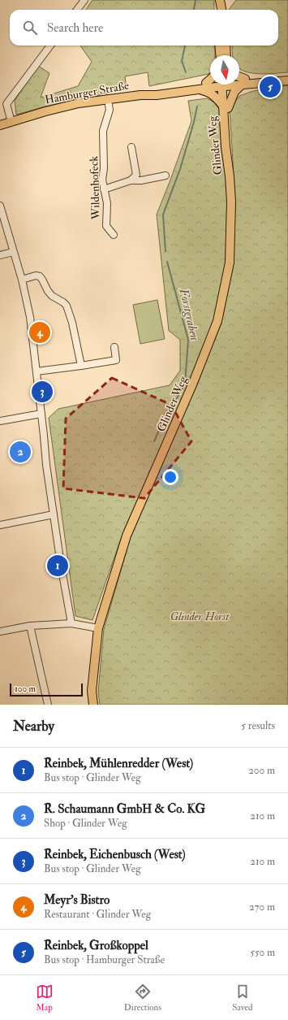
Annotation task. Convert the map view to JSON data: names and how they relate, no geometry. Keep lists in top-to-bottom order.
{
  "streets": {
    "main road": ["Hamburger Straße", "Glinder Weg"],
    "street": ["Wildenhofeck"]
  },
  "crossings": [
    ["Hamburger Straße", "Wildenhofeck"]
  ],
  "water": ["Forstgraben"],
  "parks": ["Glinder Horst"],
  "scale_bar": "100 m",
  "north": "bottom",
  "page": {
    "search": "Search here",
    "pins": [
      "5",
      "4",
      "3",
      "2",
      "1"
    ],
    "scale": "100 m",
    "heading": ["Nearby", "5 results"],
    "list": [
      {
        "mark": "1",
        "name": "Reinbek, Mühlenredder (West)",
        "note": "Bus stop · Glinder Weg",
        "value": "200 m"
      },
      {
        "mark": "2",
        "name": "R. Schaumann GmbH & Co. KG",
        "note": "Shop · Glinder Weg",
        "value": "210 m"
      },
      {
        "mark": "3",
        "name": "Reinbek, Eichenbusch (West)",
        "note": "Bus stop · Glinder Weg",
        "value": "210 m"
      },
      {
        "mark": "4",
        "name": "Meyr's Bistro",
        "note": "Restaurant · Glinder Weg",
        "value": "270 m"
      },
      {
        "mark": "5",
        "name": "Reinbek, Großkoppel",
        "note": "Bus stop · Hamburger Straße",
        "value": "550 m"
      }
    ],
    "nav": ["Map", "Directions", "Saved"]
  }
}
